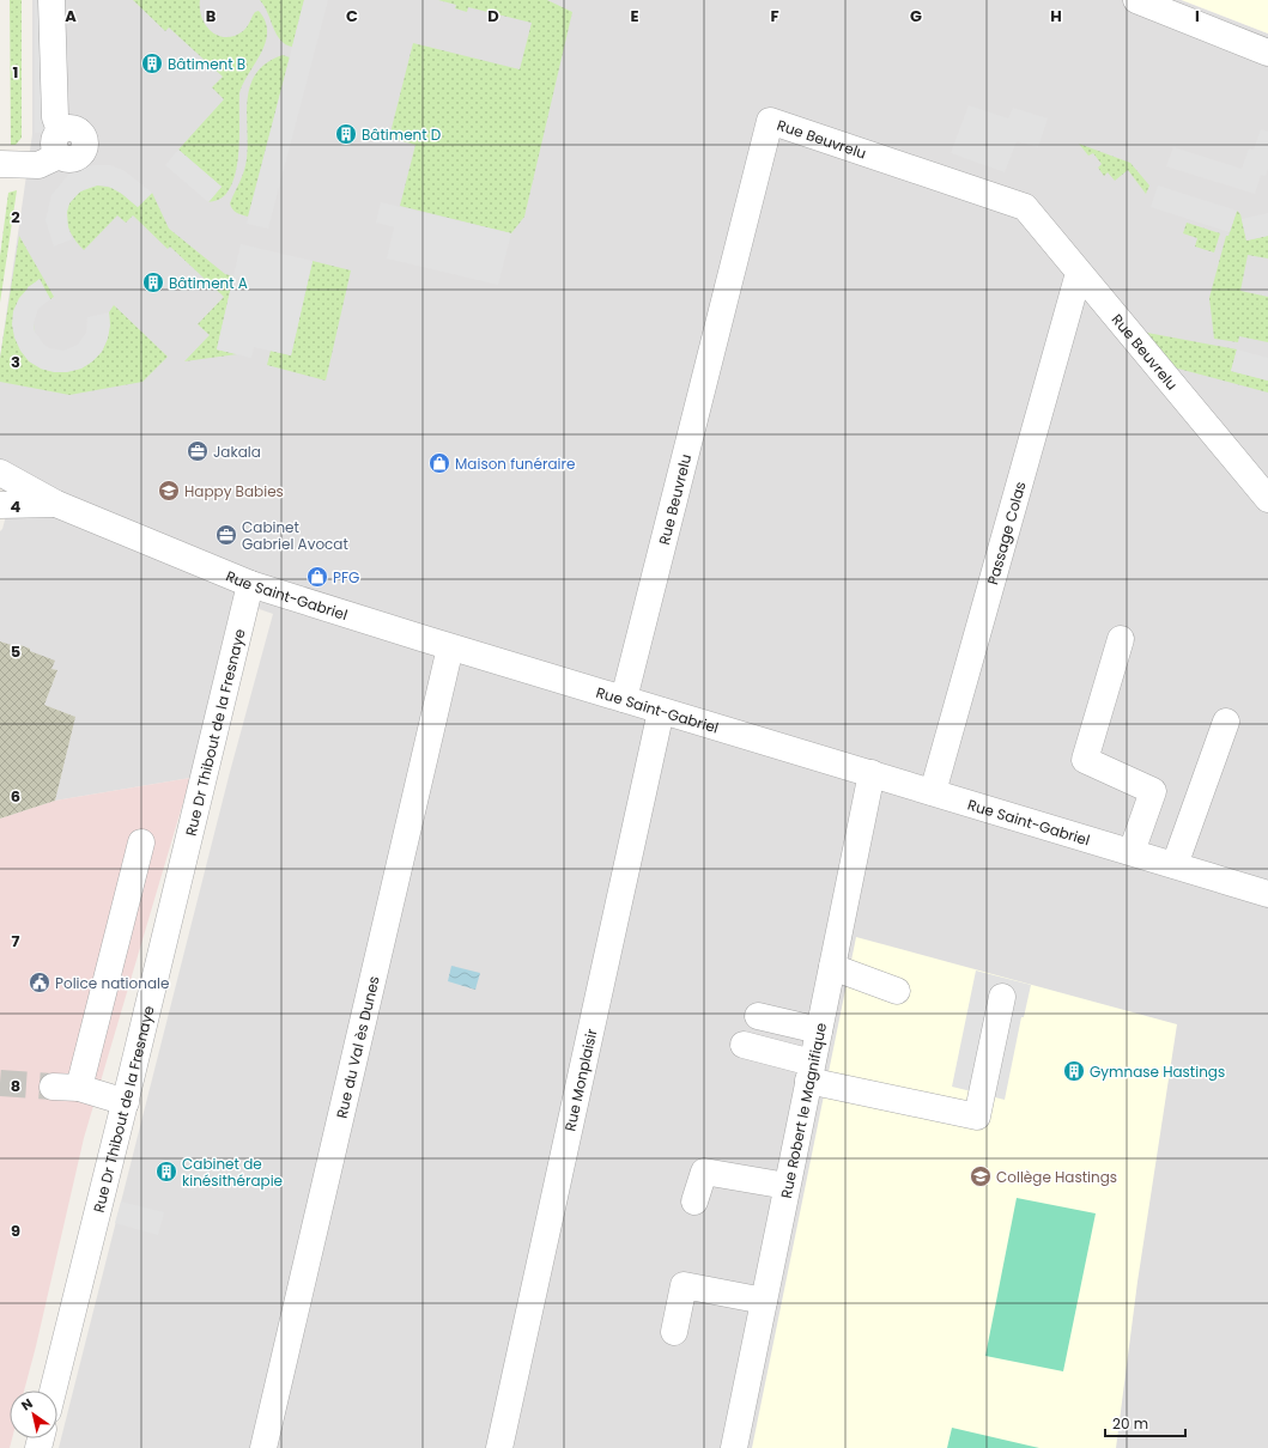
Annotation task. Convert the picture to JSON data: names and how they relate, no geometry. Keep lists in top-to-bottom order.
{
  "streets": {
    "street": [
      "Rue Beuvrelu",
      "Passage Colas",
      "Rue Saint-Gabriel",
      "Rue Dr Thibout de la Fresnaye",
      "Rue du Val ès Dunes",
      "Rue Monplaisir",
      "Rue Robert le Magnifique"
    ]
  },
  "crossings": [
    ["Rue Beuvrelu", "Passage Colas"],
    ["Rue Beuvrelu", "Rue Saint-Gabriel"],
    ["Passage Colas", "Rue Saint-Gabriel"],
    ["Rue Saint-Gabriel", "Rue Dr Thibout de la Fresnaye"],
    ["Rue Saint-Gabriel", "Rue du Val ès Dunes"],
    ["Rue Saint-Gabriel", "Rue Monplaisir"],
    ["Rue Saint-Gabriel", "Rue Robert le Magnifique"]
  ],
  "places": {
    "building": [
      "Bâtiment B",
      "Bâtiment D",
      "Bâtiment A",
      "Gymnase Hastings",
      "Cabinet de kinésithérapie"
    ],
    "office": ["Jakala", "Cabinet Gabriel Avocat"],
    "shop": ["Maison funéraire", "PFG"],
    "school or university": ["Happy Babies", "Collège Hastings"],
    "public building": ["Police nationale"]
  },
  "scale_bar": "20 m",
  "north": "top left",
  "grid": {
    "columns": [
      "A",
      "B",
      "C",
      "D",
      "E",
      "F",
      "G",
      "H",
      "I"
    ],
    "rows": [
      "1",
      "2",
      "3",
      "4",
      "5",
      "6",
      "7",
      "8",
      "9"
    ]
  }
}
